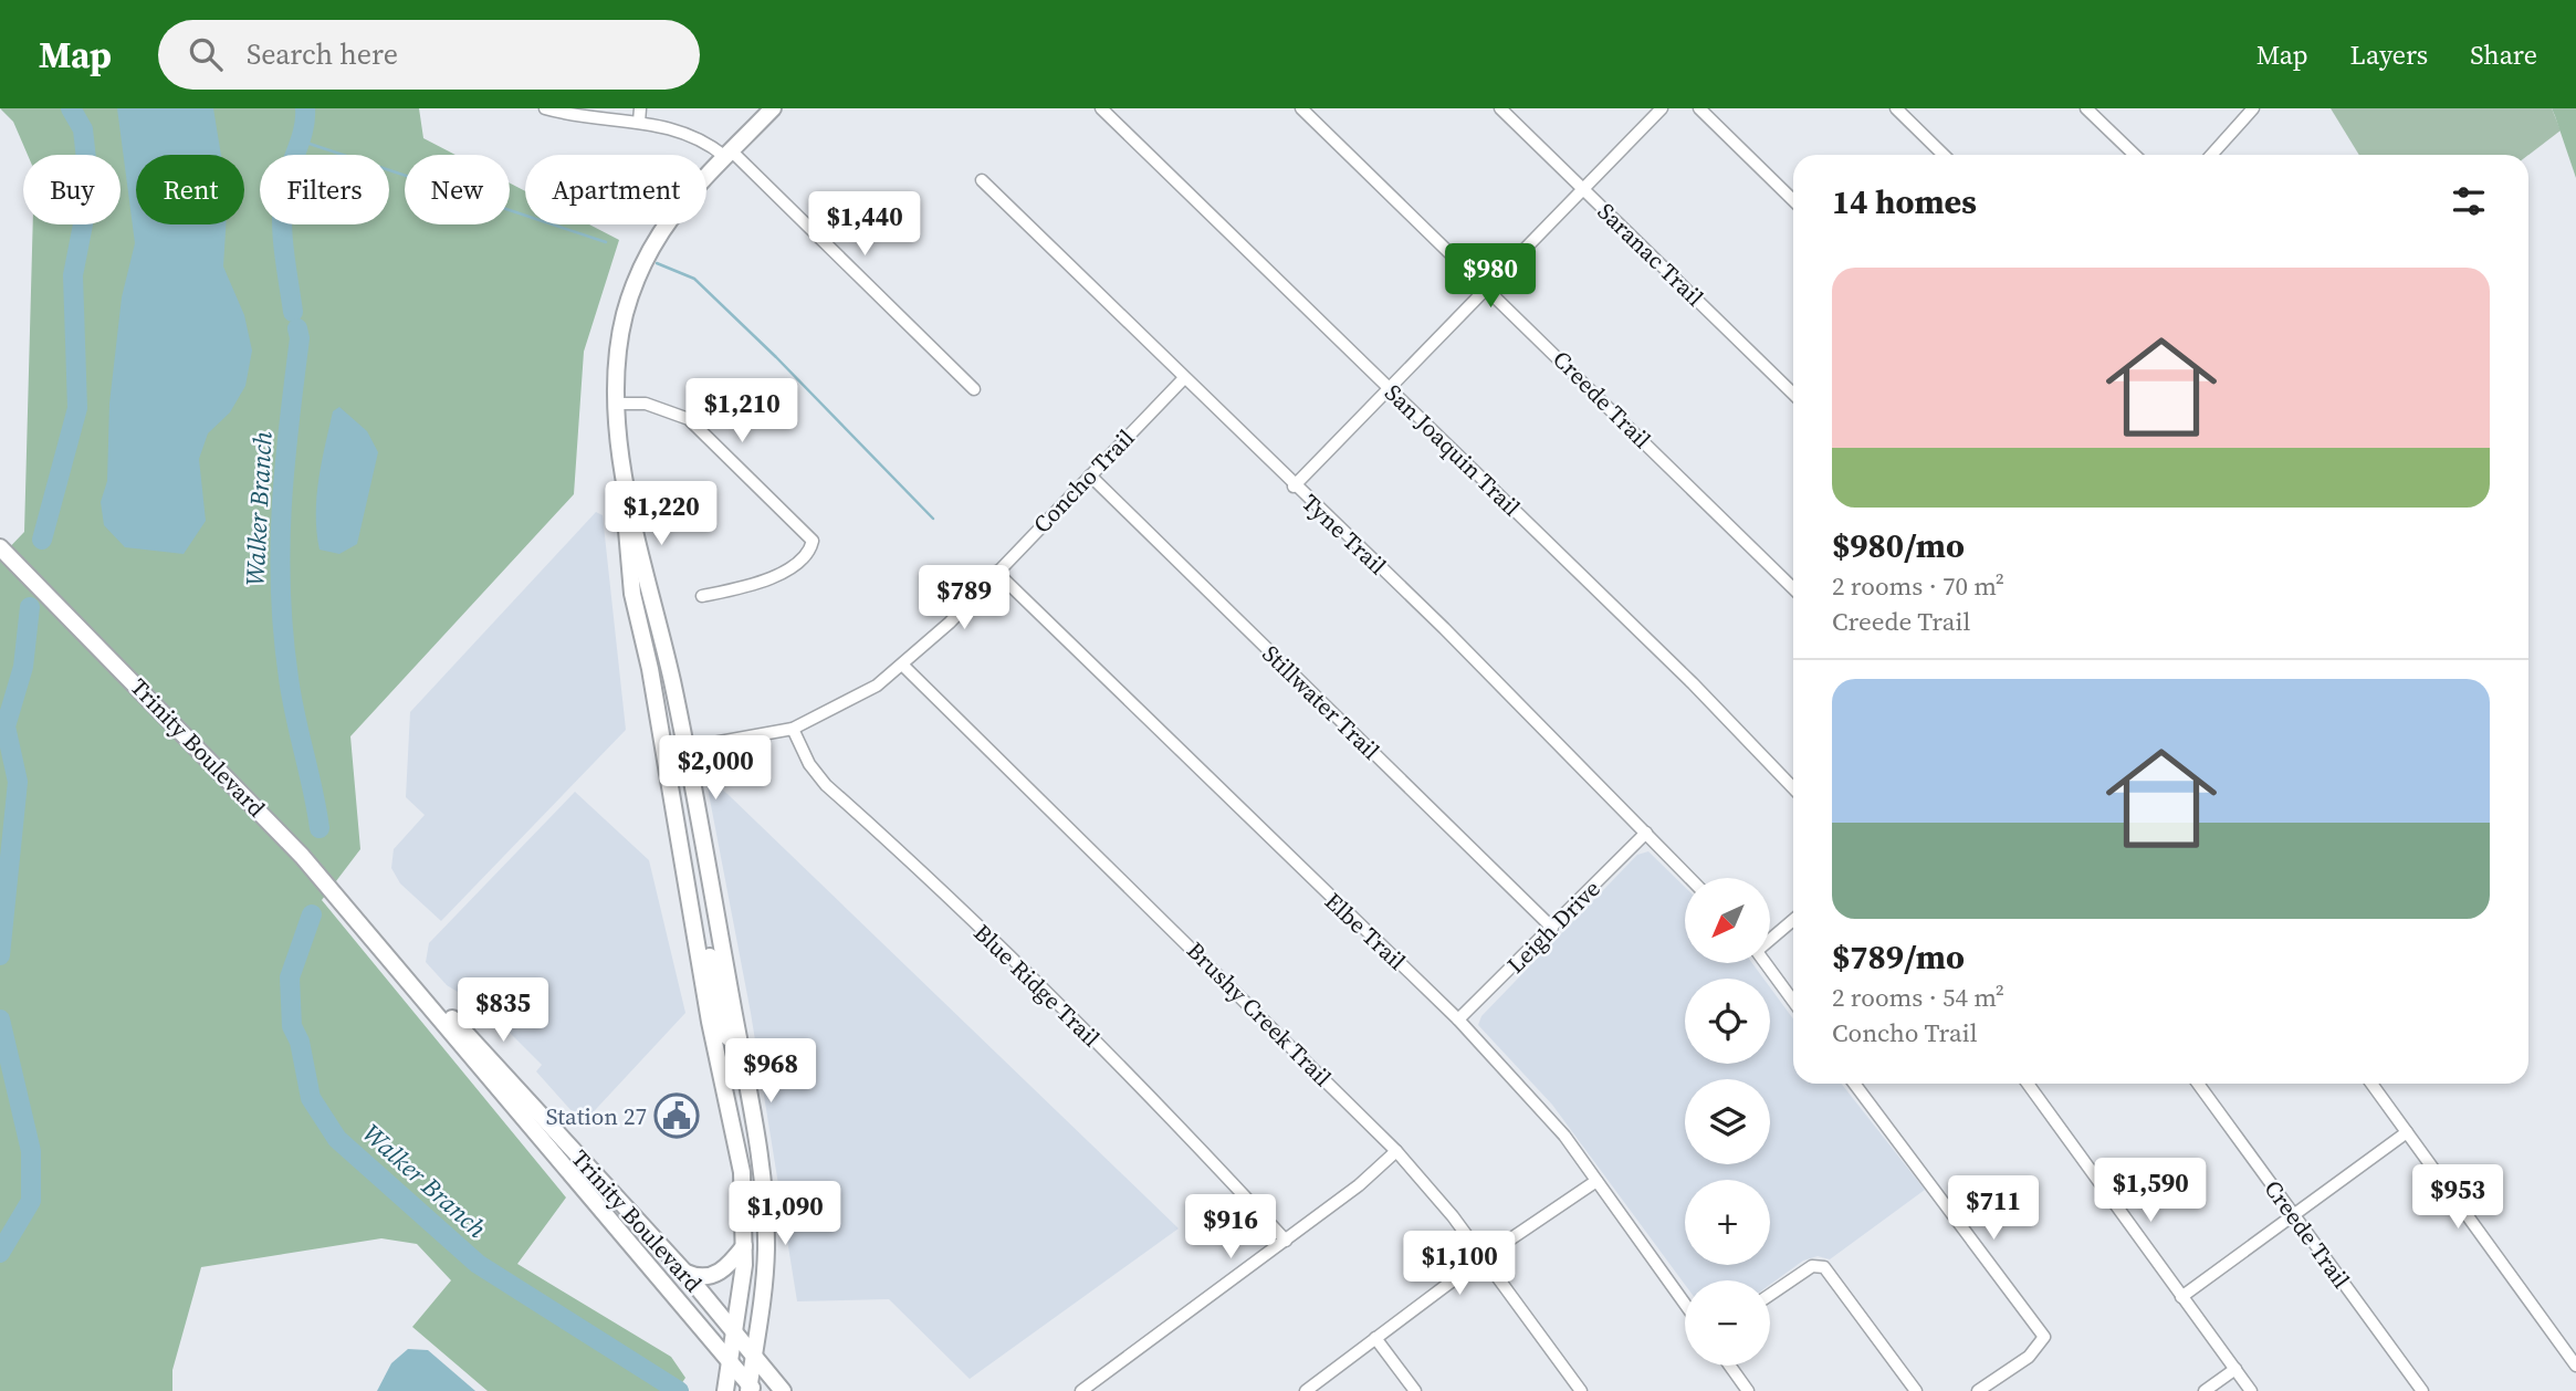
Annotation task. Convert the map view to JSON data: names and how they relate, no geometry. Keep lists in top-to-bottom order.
{
  "streets": {
    "main road": ["Trinity Boulevard"],
    "street": [
      "Saranac Trail",
      "Creede Trail",
      "San Joaquin Trail",
      "Concho Trail",
      "Tyne Trail",
      "Stillwater Trail",
      "Leigh Drive",
      "Elbe Trail",
      "Blue Ridge Trail",
      "Brushy Creek Trail"
    ]
  },
  "crossings": [
    ["Concho Trail", "Tyne Trail"],
    ["Concho Trail", "Stillwater Trail"],
    ["Concho Trail", "Elbe Trail"],
    ["Concho Trail", "Blue Ridge Trail"],
    ["Concho Trail", "Brushy Creek Trail"],
    ["Tyne Trail", "Leigh Drive"],
    ["Stillwater Trail", "Leigh Drive"],
    ["Leigh Drive", "Elbe Trail"]
  ],
  "water": ["Walker Branch"],
  "places": {
    "public building": ["Station 27"]
  },
  "north": "bottom left",
  "page": {
    "header": "Map",
    "search": "Search here",
    "nav": ["Map", "Layers", "Share"],
    "chip": [
      "Buy",
      "Rent",
      "Filters",
      "New",
      "Apartment"
    ],
    "heading": "14 homes",
    "price": [
      "$1,440",
      "$980",
      "$1,210",
      "$1,220",
      "$789",
      "$2,000",
      "$835",
      "$968",
      "$1,590",
      "$953",
      "$711",
      "$1,090",
      "$916",
      "$1,100"
    ],
    "list": [
      {
        "name": "$980/mo",
        "note": "2 rooms · 70 m² · Creede Trail"
      },
      {
        "name": "$789/mo",
        "note": "2 rooms · 54 m² · Concho Trail"
      }
    ],
    "map_buttons": ["+", "−"]
  }
}
